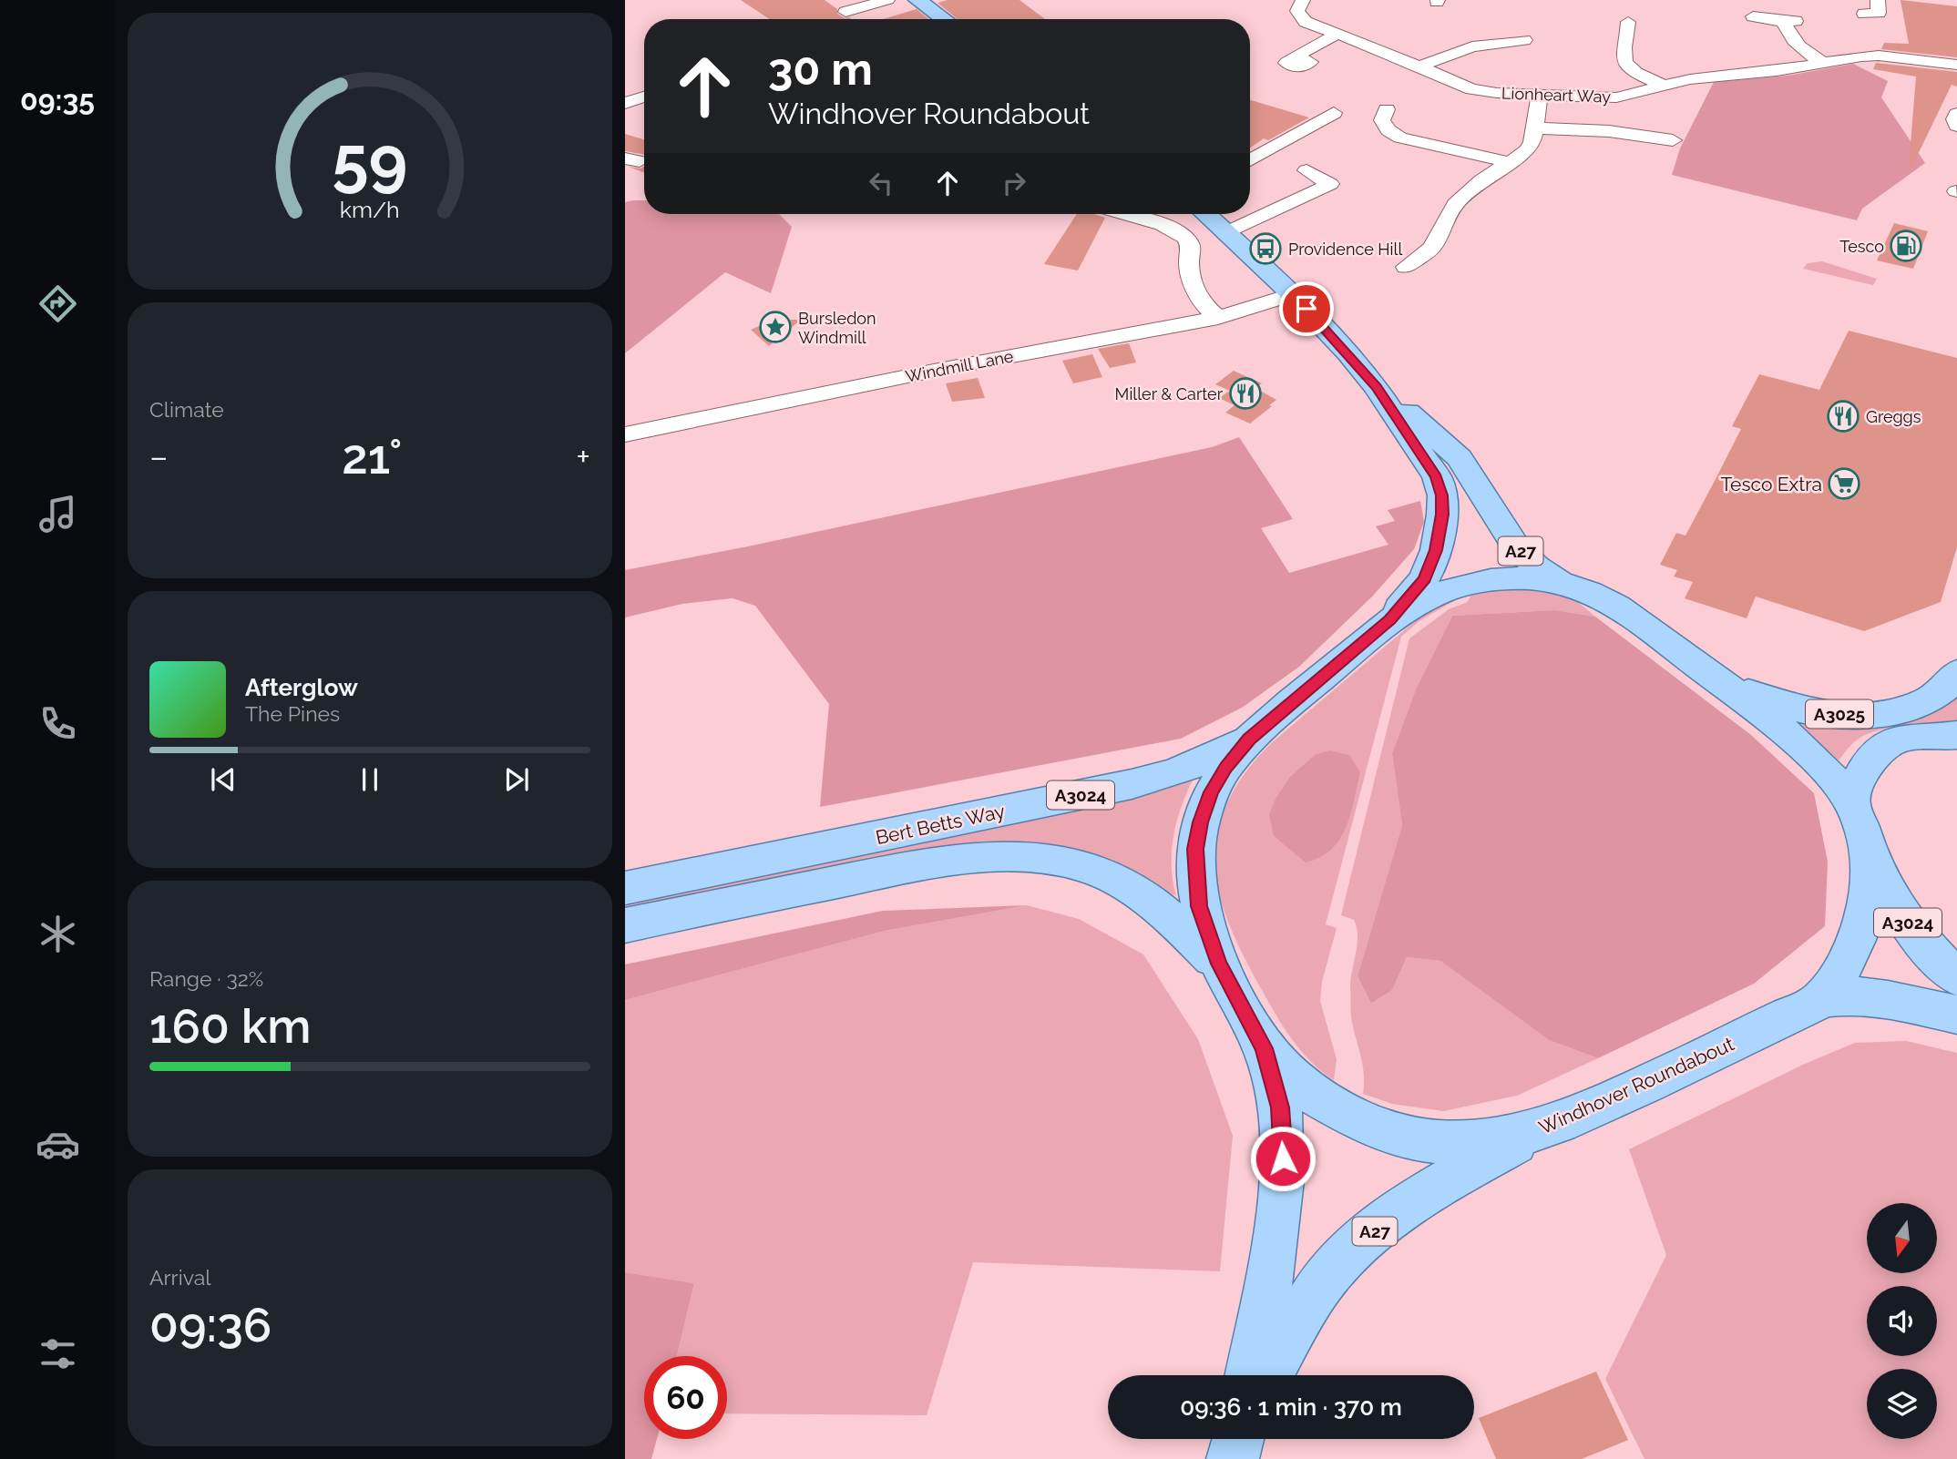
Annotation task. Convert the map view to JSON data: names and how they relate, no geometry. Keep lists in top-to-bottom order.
{
  "streets": {
    "main road": [
      "A27",
      "A3025",
      "A3024",
      "Bert Betts Way",
      "Windhover Roundabout"
    ],
    "street": ["Lionheart Way", "Windmill Lane"]
  },
  "crossings": [
    ["Windmill Lane", "A27"],
    ["A27", "Windhover Roundabout"],
    ["A3025", "Windhover Roundabout"],
    ["A3024", "Windhover Roundabout"],
    ["Bert Betts Way", "Windhover Roundabout"]
  ],
  "places": {
    "fuel station": ["Tesco"],
    "bus stop": ["Providence Hill"],
    "place": ["Bursledon Windmill"],
    "restaurant": ["Miller & Carter", "Greggs"],
    "supermarket": ["Tesco Extra"]
  },
  "north": "bottom",
  "page": {
    "tabs": "09:35",
    "turn": ["30 m", "Windhover Roundabout"],
    "tile": [
      "Climate",
      ["Range · 32%", "160 km"],
      ["Arrival", "09:36"]
    ],
    "heat": ["−", "21°", "+"],
    "song": ["Afterglow", "The Pines"],
    "limit": "60",
    "trip": "09:36 · 1 min · 370 m",
    "gauge": ["59", "km/h"]
  }
}
